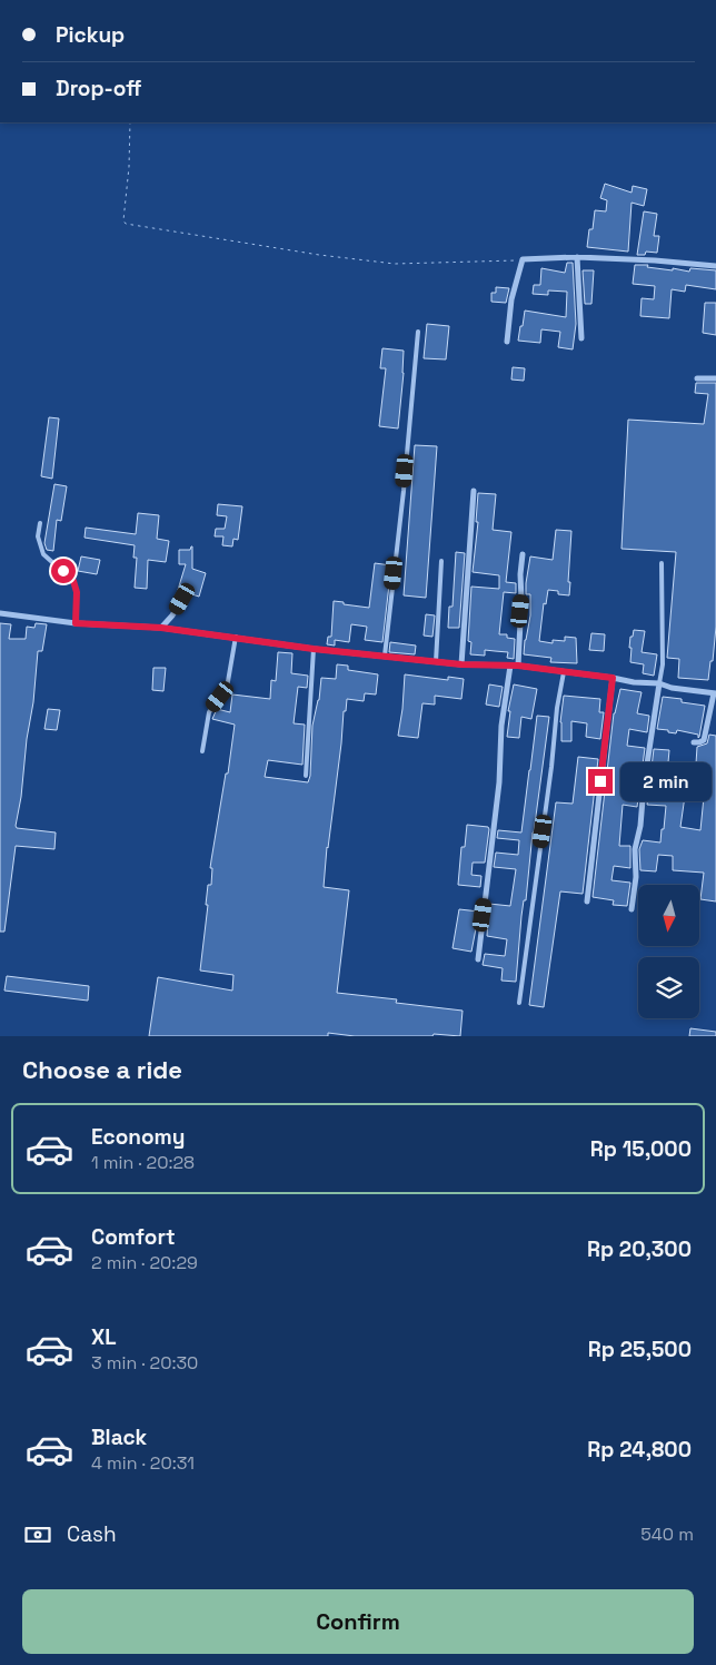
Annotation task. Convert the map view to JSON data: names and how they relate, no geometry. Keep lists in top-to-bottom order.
{
  "north": "bottom",
  "page": {
    "banner": ["Pickup", "Drop-off"],
    "bubble": "2 min",
    "heading": "Choose a ride",
    "list": [
      {
        "name": "Economy",
        "note": "1 min · 20:28",
        "value": "Rp 15,000"
      },
      {
        "name": "Comfort",
        "note": "2 min · 20:29",
        "value": "Rp 20,300"
      },
      {
        "name": "XL",
        "note": "3 min · 20:30",
        "value": "Rp 25,500"
      },
      {
        "name": "Black",
        "note": "4 min · 20:31",
        "value": "Rp 24,800"
      }
    ],
    "pay": ["Cash", "540 m"],
    "buttons": "Confirm"
  }
}
